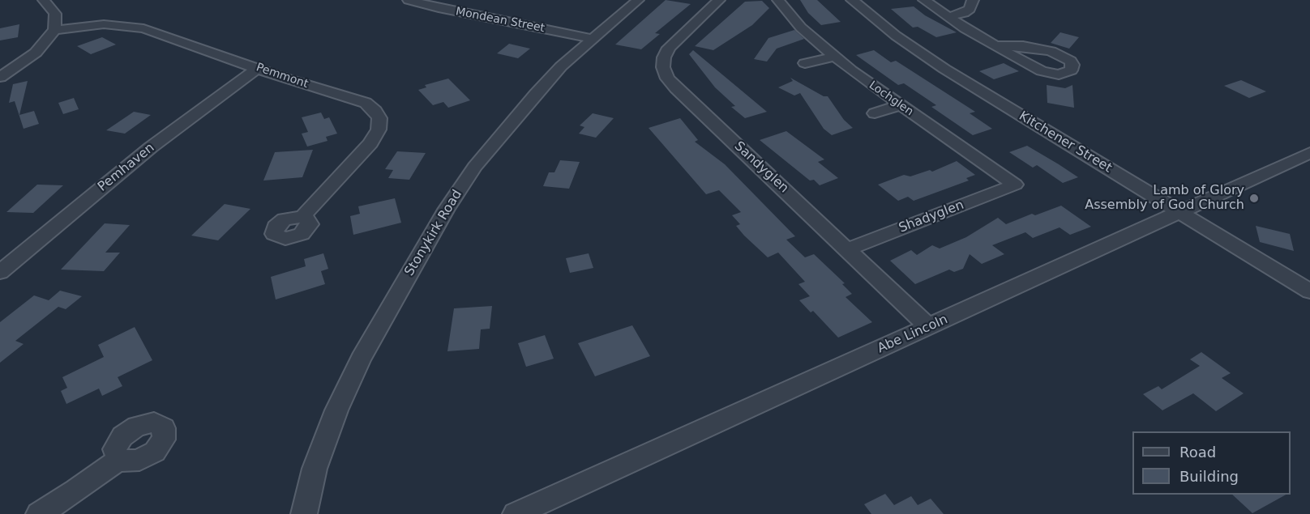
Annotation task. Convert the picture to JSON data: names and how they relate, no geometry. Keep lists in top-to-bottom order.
{
  "streets": {
    "street": [
      "Mondean Street",
      "Pemmont",
      "Lochglen",
      "Kitchener Street",
      "Pemhaven",
      "Sandyglen",
      "Shadyglen",
      "Stonykirk Road",
      "Abe Lincoln"
    ]
  },
  "crossings": [
    ["Mondean Street", "Stonykirk Road"],
    ["Pemmont", "Pemhaven"],
    ["Lochglen", "Shadyglen"],
    ["Kitchener Street", "Abe Lincoln"],
    ["Sandyglen", "Shadyglen"],
    ["Sandyglen", "Abe Lincoln"]
  ],
  "places": ["Lamb of Glory Assembly of God Church"],
  "legend": ["Road", "Building"]
}
